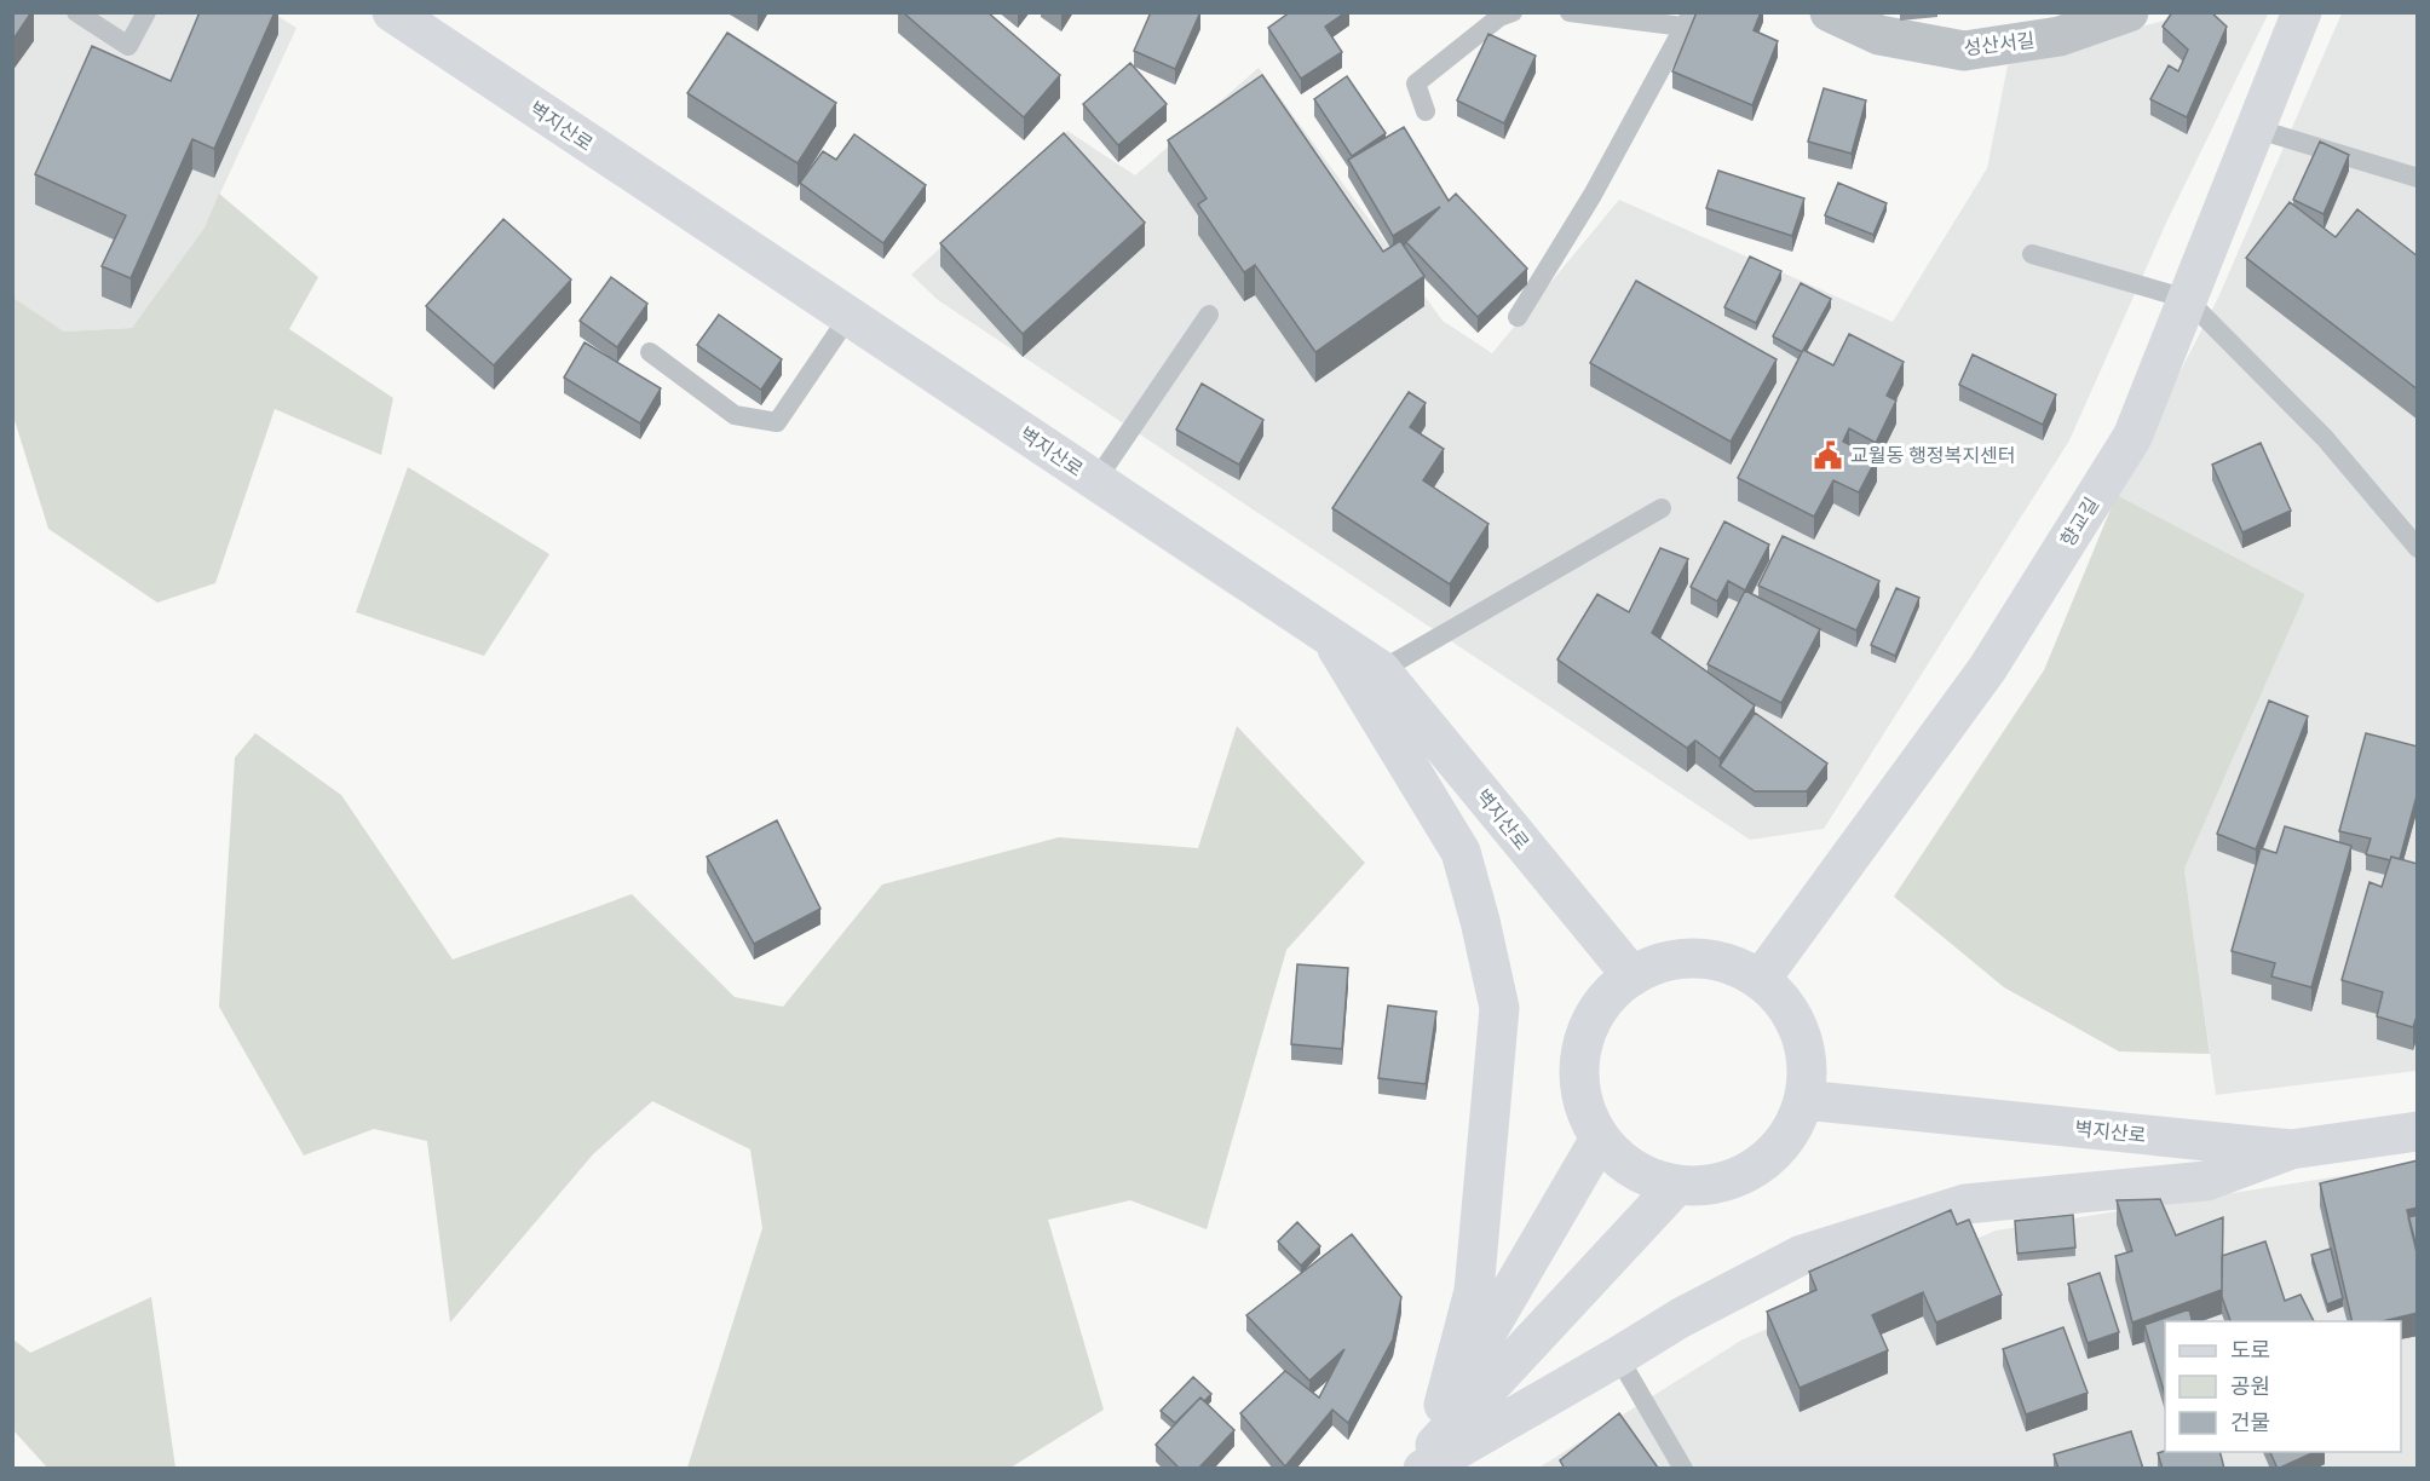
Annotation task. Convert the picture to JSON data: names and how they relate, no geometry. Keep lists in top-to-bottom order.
{
  "streets": {
    "street": ["성산서길", "벽지산로", "향교길"]
  },
  "crossings": [
    ["벽지산로", "향교길"]
  ],
  "places": {
    "public building": ["교월동 행정복지센터"]
  },
  "legend": ["도로", "공원", "건물"]
}
